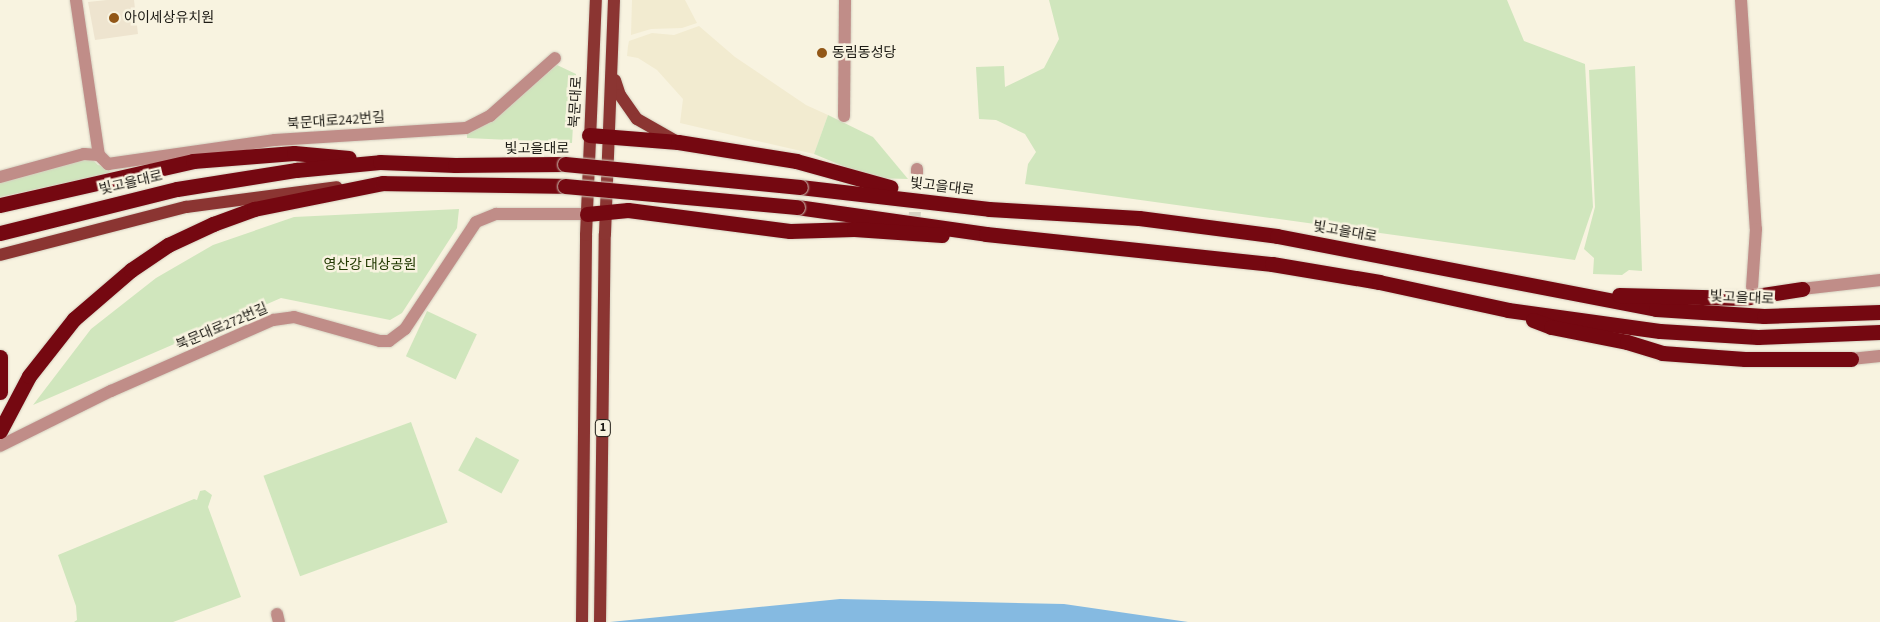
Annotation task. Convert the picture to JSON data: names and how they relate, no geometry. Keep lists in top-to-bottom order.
{
  "streets": {
    "highway": ["빛고을대로"],
    "main road": ["북문대로", "1"],
    "street": ["북문대로242번길", "북문대로272번길"]
  },
  "crossings": [
    ["북문대로", "북문대로272번길"]
  ],
  "parks": ["영산강 대상공원"],
  "places": ["아이세상유치원", "동림동성당"]
}
